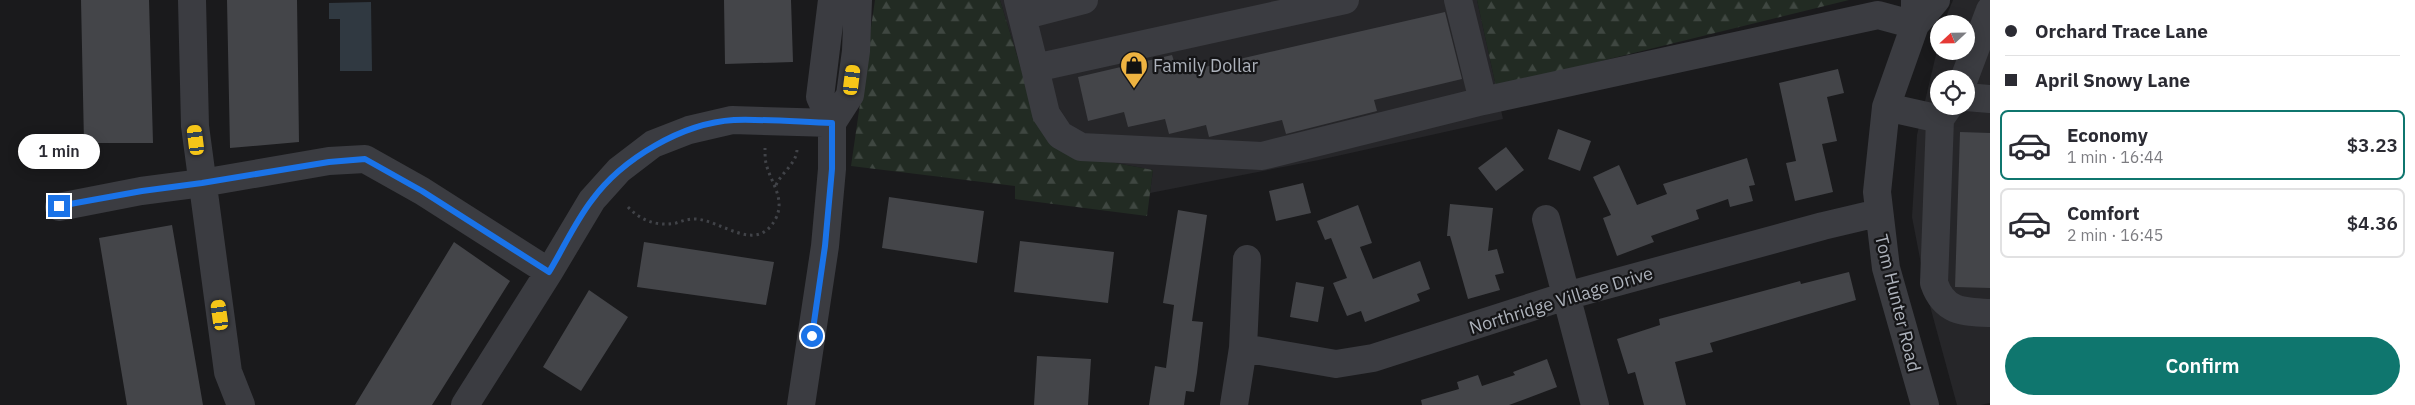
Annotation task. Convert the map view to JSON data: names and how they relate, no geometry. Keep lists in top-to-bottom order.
{
  "streets": {
    "street": ["Northridge Village Drive", "Tom Hunter Road"]
  },
  "crossings": [
    ["Northridge Village Drive", "Tom Hunter Road"]
  ],
  "places": {
    "shop": ["Family Dollar"]
  },
  "north": "left",
  "page": {
    "banner": ["Orchard Trace Lane", "April Snowy Lane"],
    "list": [
      {
        "name": "Economy",
        "note": "1 min · 16:44",
        "value": "$3.23"
      },
      {
        "name": "Comfort",
        "note": "2 min · 16:45",
        "value": "$4.36"
      }
    ],
    "bubble": "1 min",
    "buttons": "Confirm"
  }
}
